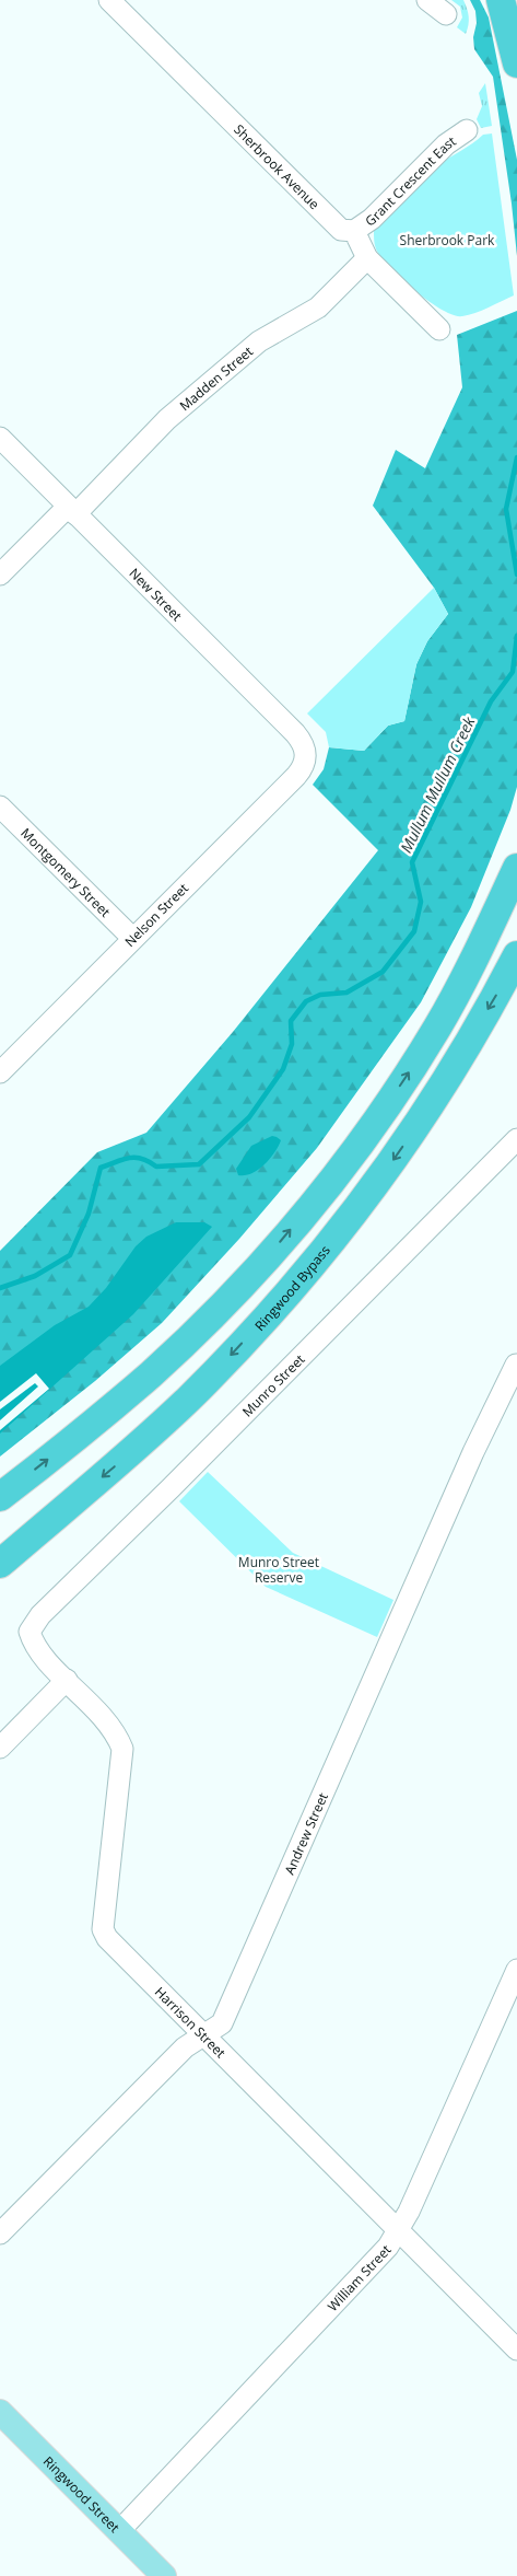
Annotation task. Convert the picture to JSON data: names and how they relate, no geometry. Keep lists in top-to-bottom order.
{
  "streets": {
    "highway": ["Ringwood Bypass"],
    "main road": ["Ringwood Street"],
    "street": [
      "Sherbrook Avenue",
      "Grant Crescent East",
      "Madden Street",
      "New Street",
      "Montgomery Street",
      "Nelson Street",
      "Munro Street",
      "Andrew Street",
      "Harrison Street",
      "William Street"
    ]
  },
  "crossings": [
    ["Sherbrook Avenue", "Grant Crescent East"],
    ["Madden Street", "New Street"],
    ["New Street", "Nelson Street"],
    ["Montgomery Street", "Nelson Street"],
    ["Munro Street", "Harrison Street"],
    ["Andrew Street", "Harrison Street"],
    ["Harrison Street", "William Street"],
    ["William Street", "Ringwood Street"]
  ],
  "water": ["Mullum Mullum Creek"],
  "parks": ["Sherbrook Park", "Munro Street Reserve"]
}
